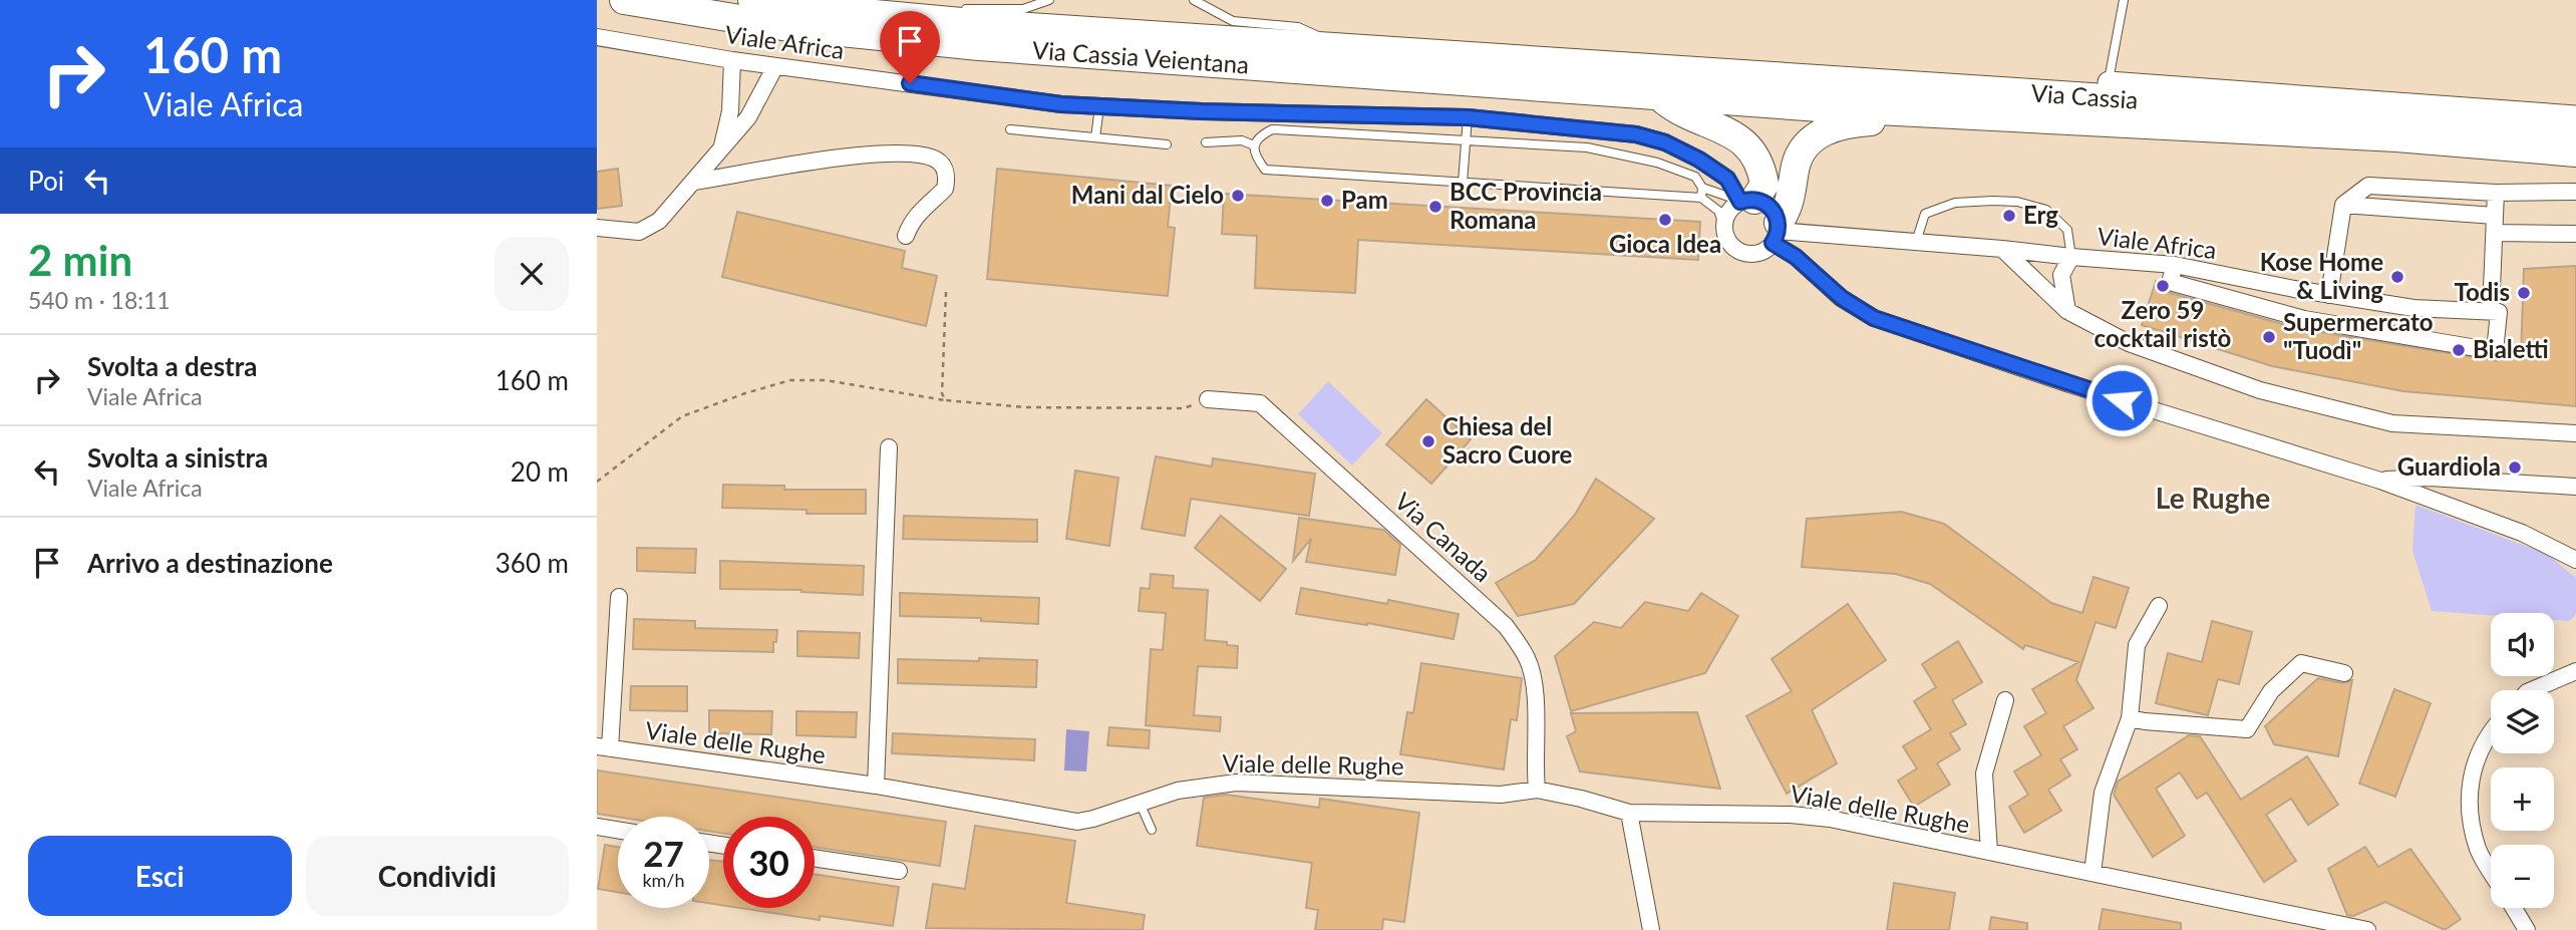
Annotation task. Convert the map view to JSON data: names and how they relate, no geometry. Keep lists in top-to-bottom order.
{
  "streets": {
    "highway": ["Via Cassia Veientana", "Via Cassia"],
    "street": ["Viale Africa", "Via Canada", "Viale delle Rughe"]
  },
  "crossings": [
    ["Via Cassia Veientana", "Via Cassia"],
    ["Via Canada", "Viale delle Rughe"]
  ],
  "districts": ["Le Rughe"],
  "places": [
    "Mani dal Cielo",
    "Pam",
    "BCC Provincia Romana",
    "Erg",
    "Gioca Idea",
    "Kose Home & Living",
    "Zero 59 cocktail ristò",
    "Todis",
    "Supermercato \"Tuodì\"",
    "Bialetti",
    "Chiesa del Sacro Cuore",
    "Guardiola"
  ],
  "page": {
    "turn": ["160 m", "Viale Africa"],
    "then": "Poi",
    "heading": ["2 min", "540 m · 18:11"],
    "list": [
      {
        "name": "Svolta a destra",
        "note": "Viale Africa",
        "value": "160 m"
      },
      {
        "name": "Svolta a sinistra",
        "note": "Viale Africa",
        "value": "20 m"
      },
      {
        "name": "Arrivo a destinazione",
        "value": "360 m"
      }
    ],
    "map_buttons": ["+", "−"],
    "speed": "27 km/h",
    "limit": "30",
    "buttons": ["Esci", "Condividi"]
  }
}
